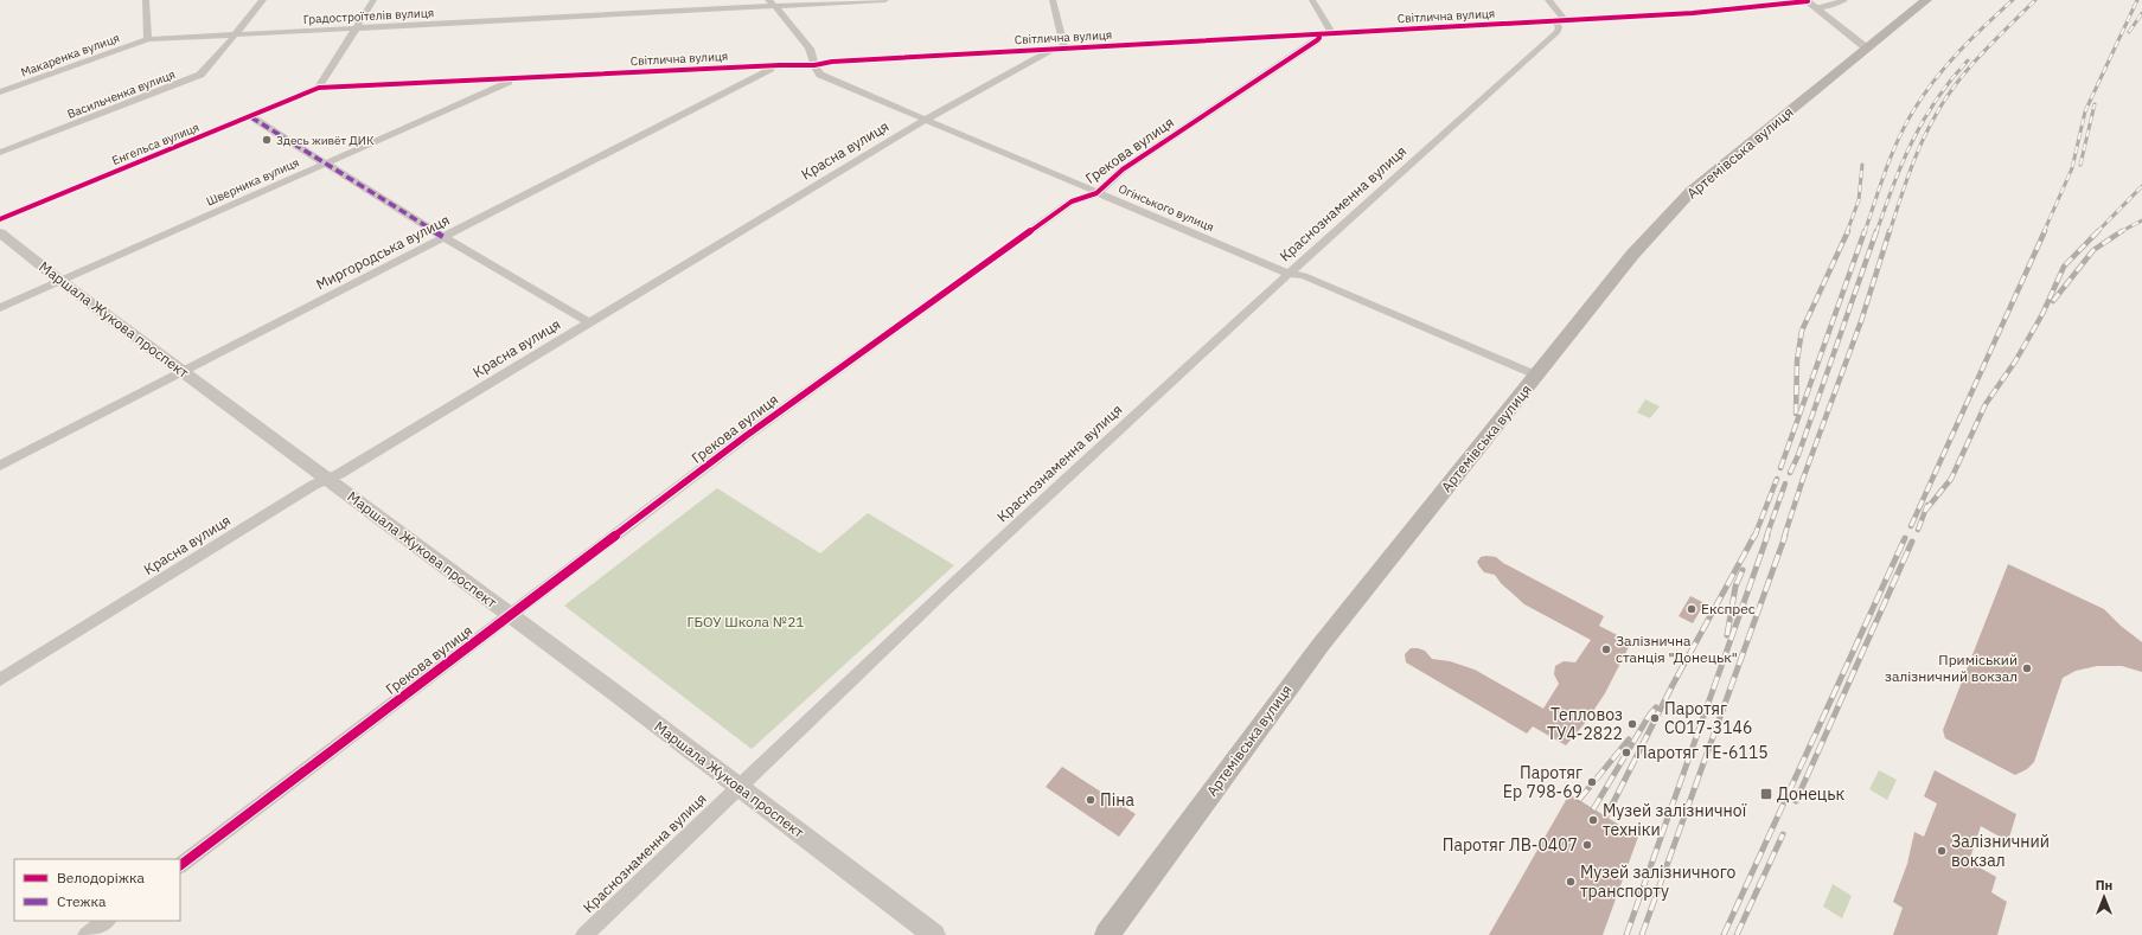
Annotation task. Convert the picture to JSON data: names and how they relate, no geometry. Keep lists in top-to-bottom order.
{
  "streets": {
    "main road": ["Артемівська вулиця"],
    "street": [
      "Градостроїтелiв вулиця",
      "Світлична вулиця",
      "Макаренка вулиця",
      "Васильченка вулиця",
      "Енгельса вулиця",
      "Красна вулиця",
      "Грекова вулиця",
      "Шверника вулиця",
      "Краснознаменна вулиця",
      "Огінського вулиця",
      "Миргородська вулиця",
      "Маршала Жукова проспект"
    ]
  },
  "crossings": [
    ["Градостроїтелiв вулиця", "Макаренка вулиця"],
    ["Градостроїтелiв вулиця", "Васильченка вулиця"],
    ["Світлична вулиця", "Енгельса вулиця"],
    ["Світлична вулиця", "Красна вулиця"],
    ["Світлична вулиця", "Грекова вулиця"],
    ["Світлична вулиця", "Шверника вулиця"],
    ["Світлична вулиця", "Краснознаменна вулиця"],
    ["Світлична вулиця", "Огінського вулиця"],
    ["Світлична вулиця", "Миргородська вулиця"],
    ["Красна вулиця", "Огінського вулиця"],
    ["Красна вулиця", "Маршала Жукова проспект"],
    ["Грекова вулиця", "Огінського вулиця"],
    ["Грекова вулиця", "Маршала Жукова проспект"],
    ["Артемівська вулиця", "Огінського вулиця"],
    ["Шверника вулиця", "Маршала Жукова проспект"],
    ["Краснознаменна вулиця", "Огінського вулиця"],
    ["Краснознаменна вулиця", "Маршала Жукова проспект"],
    ["Миргородська вулиця", "Маршала Жукова проспект"]
  ],
  "parks": ["ГБОУ Школа №21"],
  "places": {
    "other": [
      "Здесь живёт ДИК",
      "Експрес",
      "Залізнична станція \"Донецьк\"",
      "Приміський залізничний вокзал",
      "Паротяг СО17-3146",
      "Тепловоз ТУ4-2822",
      "Паротяг ТЕ-6115",
      "Паротяг Ер 798-69",
      "Піна",
      "Музей залізничної техніки",
      "Паротяг ЛВ-0407",
      "Залізничний вокзал",
      "Музей залізничного транспорту"
    ],
    "transit": ["Донецьк"]
  },
  "legend": ["Велодоріжка", "Стежка"],
  "north": "top"
}
